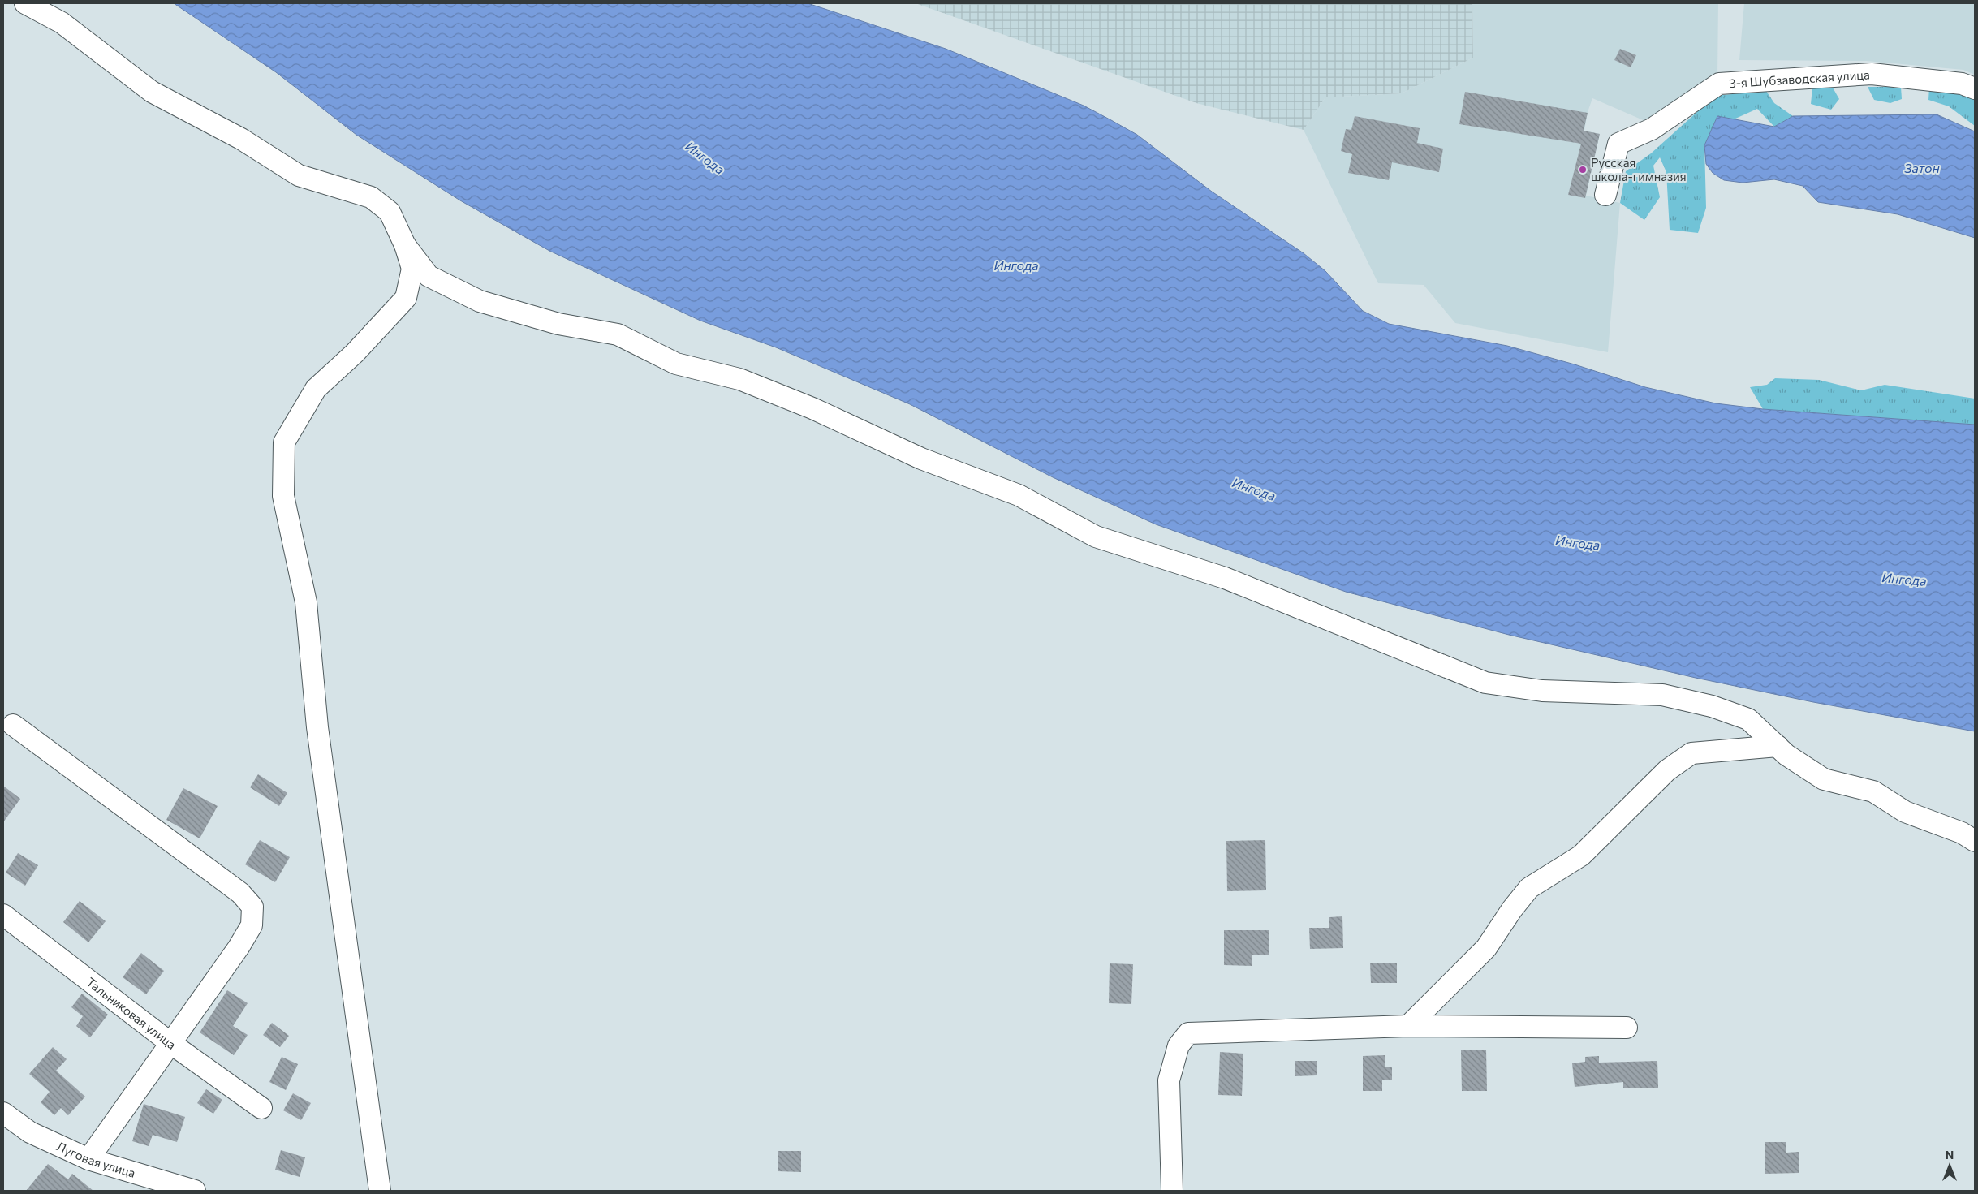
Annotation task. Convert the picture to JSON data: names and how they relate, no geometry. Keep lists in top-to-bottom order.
{
  "streets": {
    "street": ["3-я Шубзаводская улица", "Тальниковая улица", "Луговая улица"]
  },
  "water": ["Ингода", "Затон"],
  "places": ["Русская школа-гимназия"],
  "north": "top"
}
